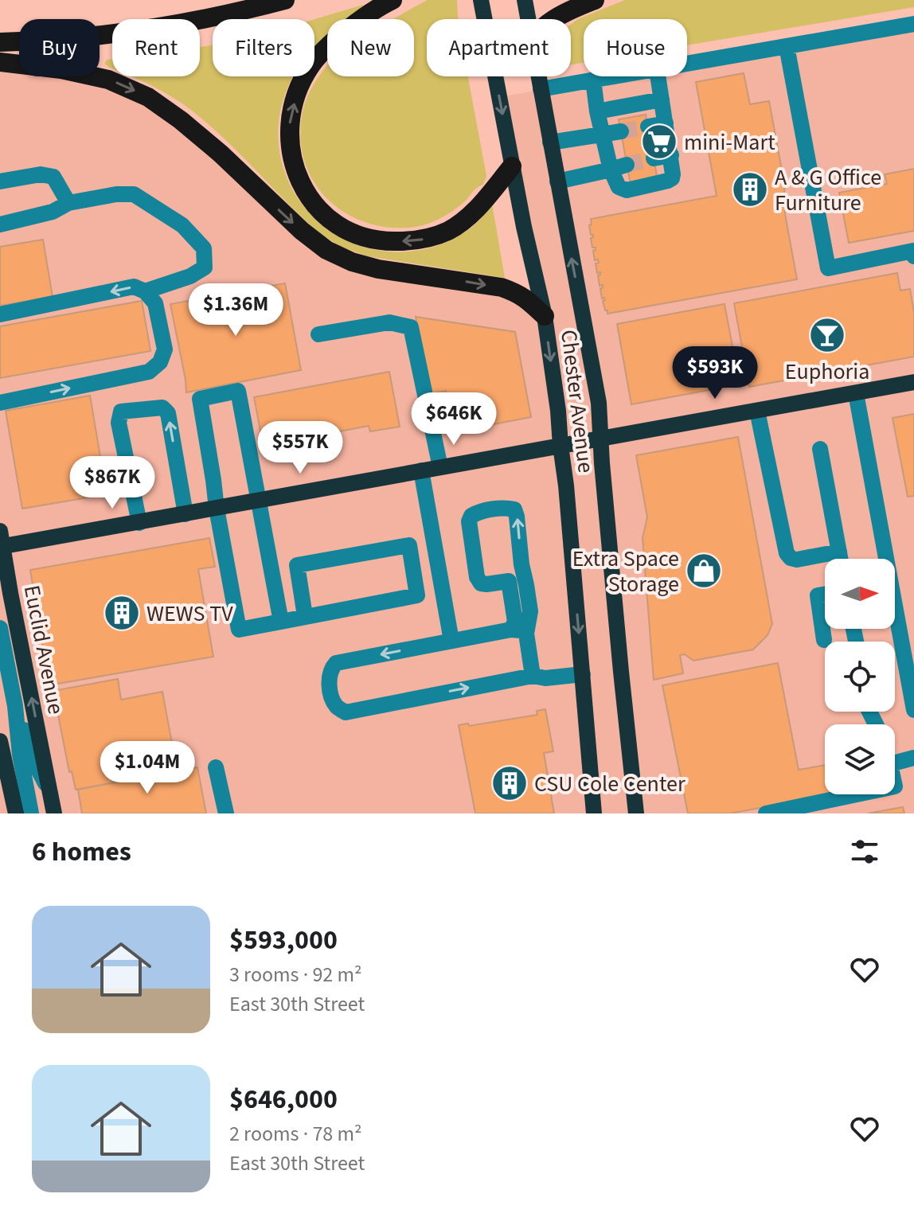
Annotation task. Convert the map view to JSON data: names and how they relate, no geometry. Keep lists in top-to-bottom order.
{
  "streets": {
    "main road": ["Chester Avenue", "Euclid Avenue"]
  },
  "one_way": ["Euclid Avenue"],
  "places": {
    "supermarket": ["mini-Mart"],
    "building": ["A & G Office Furniture", "WEWS TV", "CSU Cole Center"],
    "bar": ["Euphoria"],
    "shop": ["Extra Space Storage"]
  },
  "north": "right",
  "page": {
    "chip": [
      "Buy",
      "Rent",
      "Filters",
      "New",
      "Apartment",
      "House"
    ],
    "price": [
      "$1.36M",
      "$593K",
      "$646K",
      "$557K",
      "$867K",
      "$1.04M"
    ],
    "heading": "6 homes",
    "list": [
      {
        "name": "$593,000",
        "note": "3 rooms · 92 m² · East 30th Street"
      },
      {
        "name": "$646,000",
        "note": "2 rooms · 78 m² · East 30th Street"
      }
    ]
  }
}
